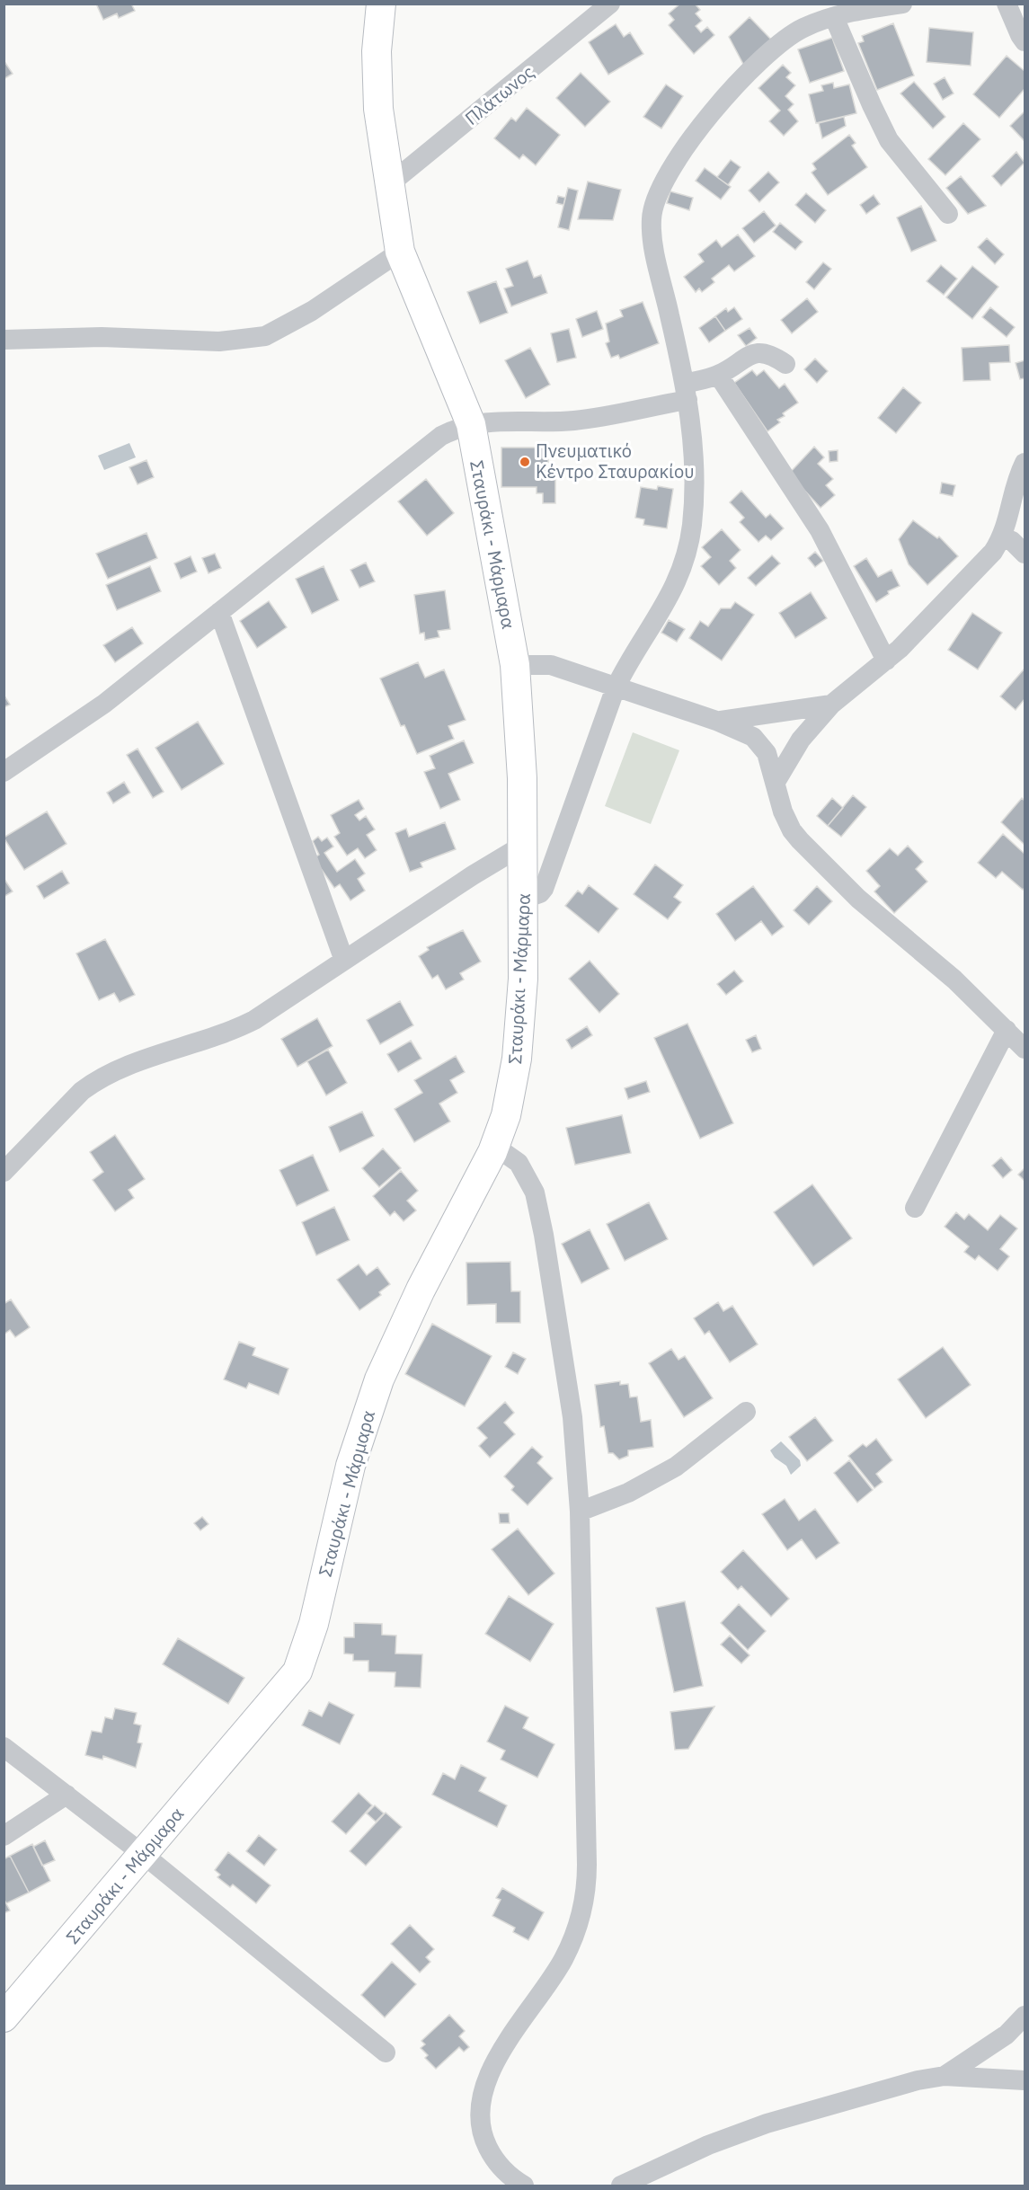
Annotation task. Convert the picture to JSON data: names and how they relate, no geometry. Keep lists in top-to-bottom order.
{
  "streets": {
    "street": ["Πλάτωνος", "Σταυράκι - Μάρμαρα"]
  },
  "crossings": [
    ["Πλάτωνος", "Σταυράκι - Μάρμαρα"]
  ],
  "places": ["Πνευματικό Κέντρο Σταυρακίου"]
}
